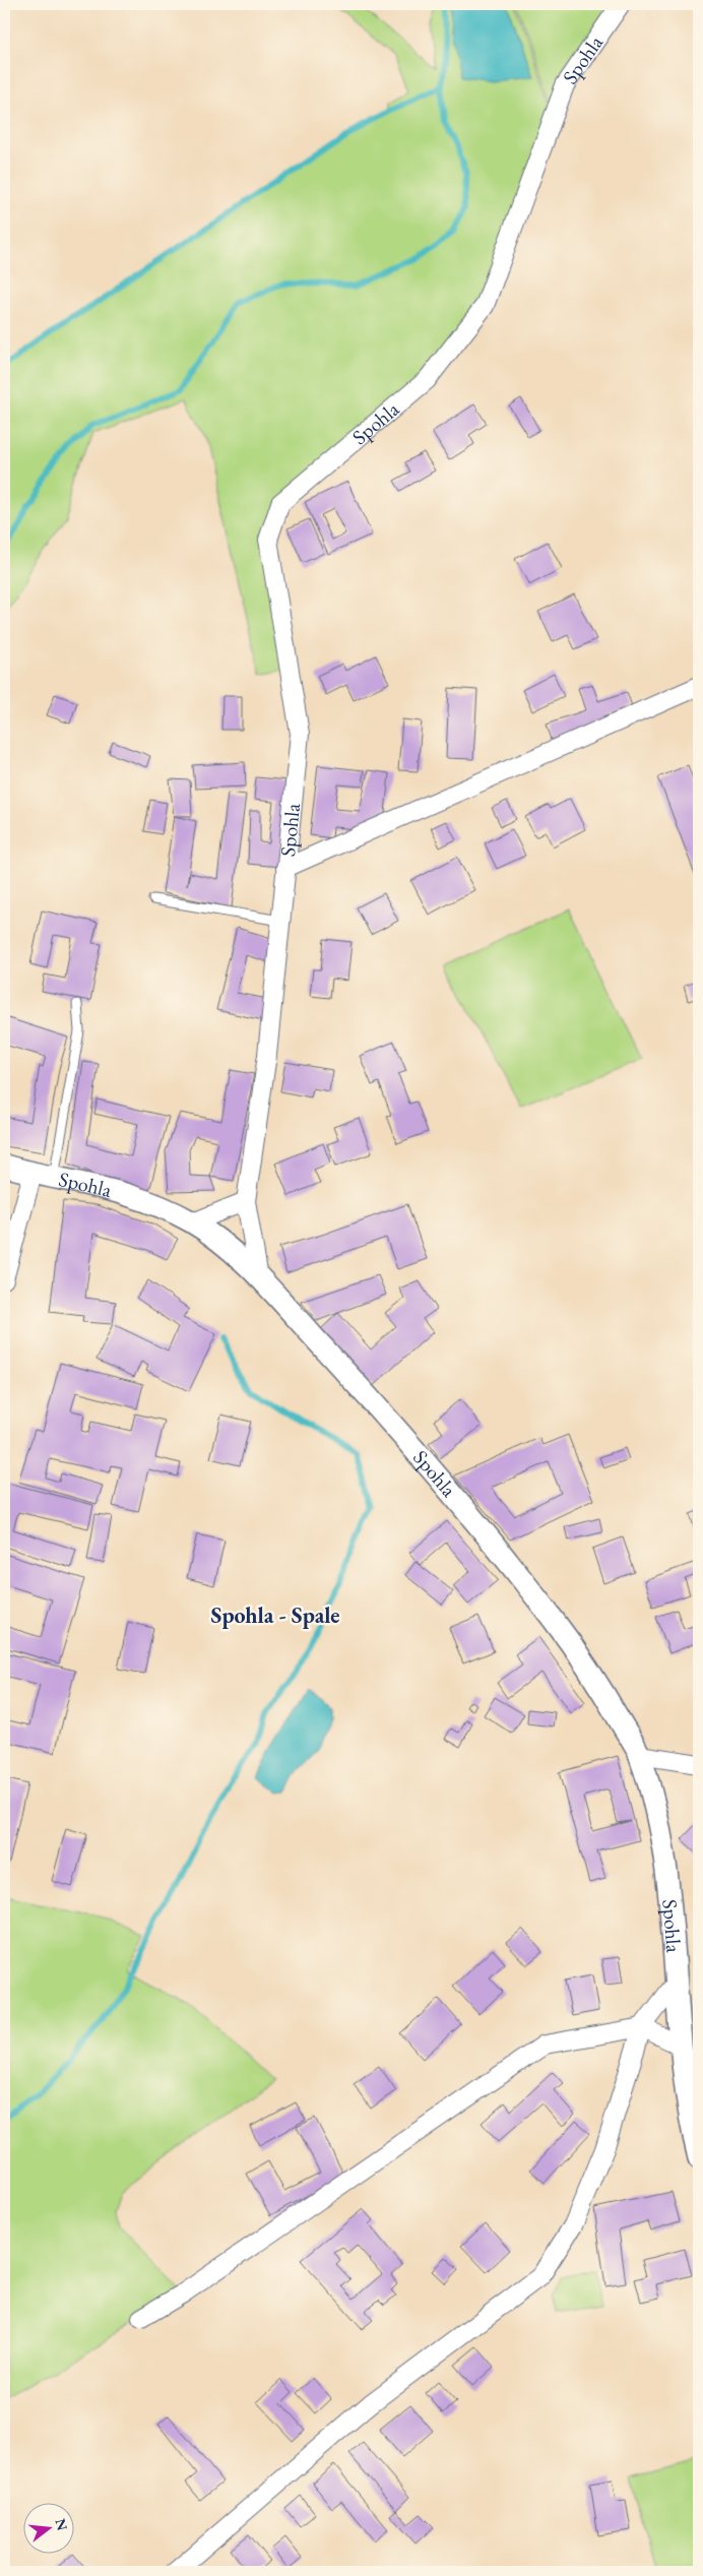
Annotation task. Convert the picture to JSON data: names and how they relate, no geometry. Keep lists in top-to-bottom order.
{
  "streets": {
    "street": ["Spohla"]
  },
  "districts": ["Spohla - Spale"],
  "north": "right"
}
